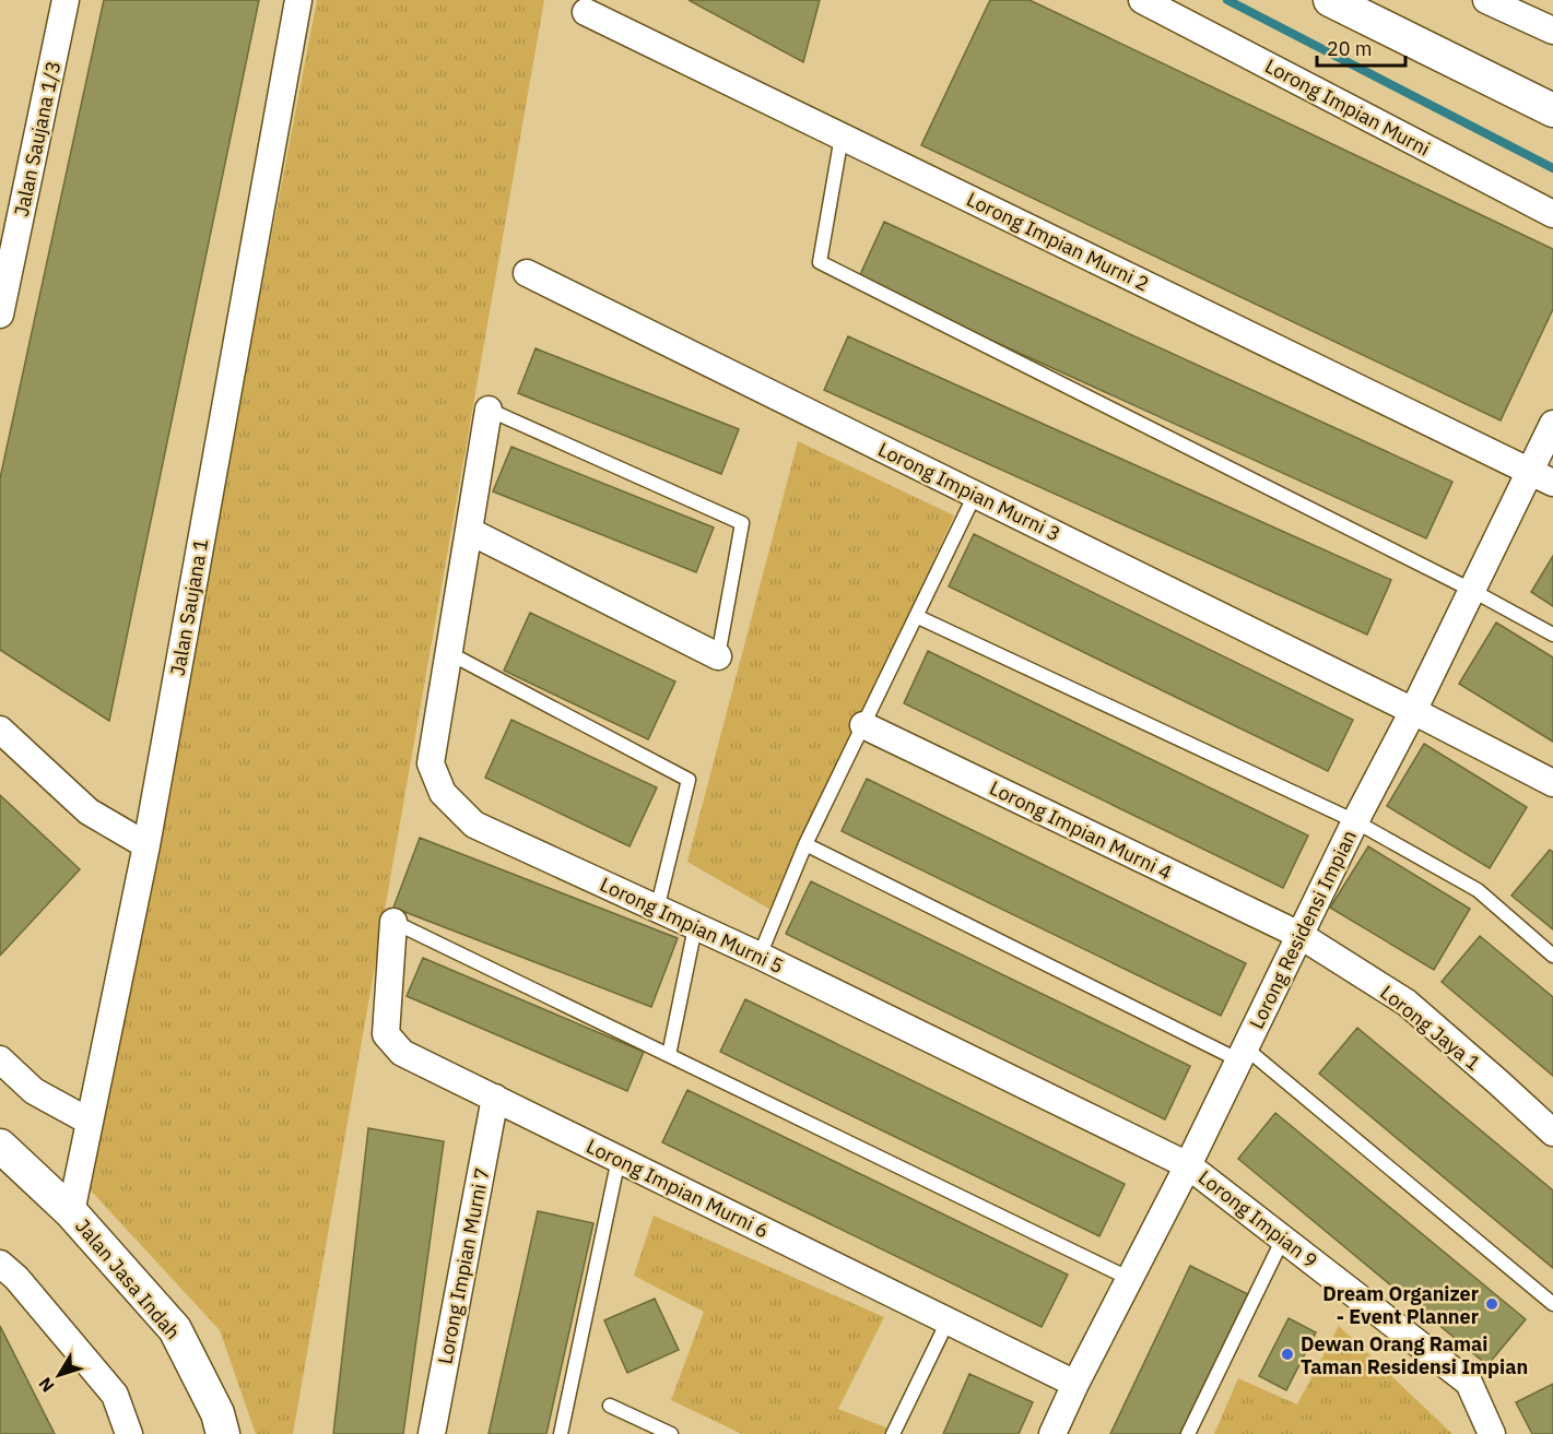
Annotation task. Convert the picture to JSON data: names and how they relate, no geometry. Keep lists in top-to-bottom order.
{
  "streets": {
    "street": [
      "Lorong Impian Murni",
      "Jalan Saujana 1/3",
      "Lorong Impian Murni 2",
      "Lorong Impian Murni 3",
      "Jalan Saujana 1",
      "Lorong Impian Murni 4",
      "Lorong Impian Murni 5",
      "Lorong Residensi Impian",
      "Lorong Jaya 1",
      "Lorong Impian Murni 6",
      "Lorong Impian 9",
      "Lorong Impian Murni 7",
      "Jalan Jasa Indah"
    ]
  },
  "crossings": [
    ["Lorong Impian Murni 2", "Lorong Residensi Impian"],
    ["Lorong Impian Murni 3", "Lorong Residensi Impian"],
    ["Jalan Saujana 1", "Jalan Jasa Indah"],
    ["Lorong Impian Murni 4", "Lorong Residensi Impian"],
    ["Lorong Impian Murni 4", "Lorong Jaya 1"],
    ["Lorong Impian Murni 5", "Lorong Residensi Impian"],
    ["Lorong Impian Murni 5", "Lorong Impian 9"],
    ["Lorong Residensi Impian", "Lorong Jaya 1"],
    ["Lorong Residensi Impian", "Lorong Impian Murni 6"],
    ["Lorong Residensi Impian", "Lorong Impian 9"],
    ["Lorong Impian Murni 6", "Lorong Impian Murni 7"]
  ],
  "places": ["Dream Organizer - Event Planner", "Dewan Orang Ramai Taman Residensi Impian"],
  "scale_bar": "20 m",
  "north": "bottom left"
}
